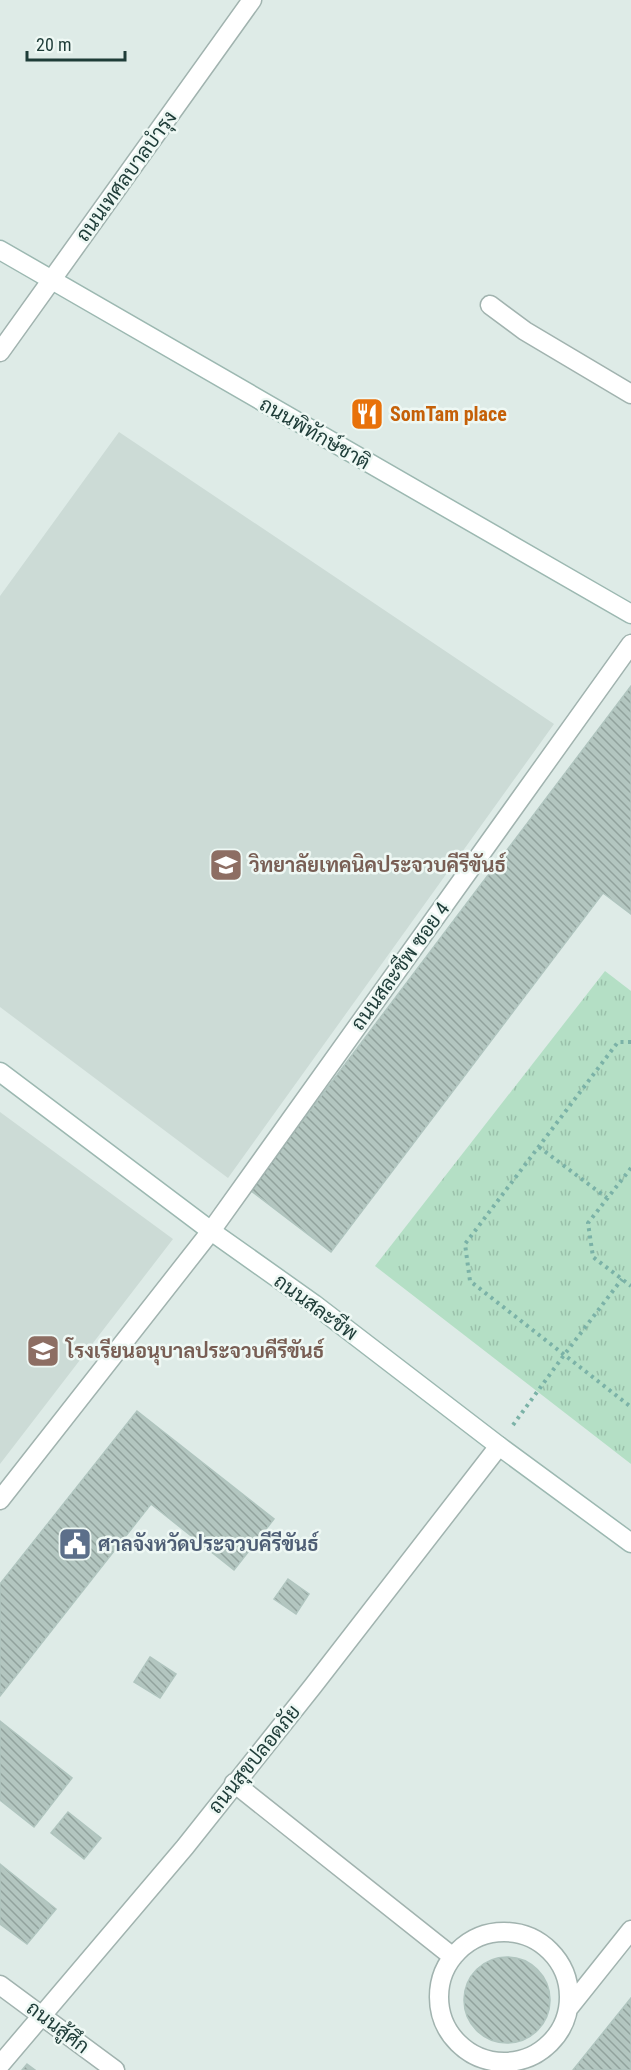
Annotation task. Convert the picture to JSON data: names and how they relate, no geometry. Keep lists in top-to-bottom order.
{
  "streets": {
    "street": [
      "ถนนเทศลบาลบำรุง",
      "ถนนพิทักษ์ชาติ",
      "ถนนสละชีพ ซอย 4",
      "ถนนสละชีพ",
      "ถนนสุขปลอดภัย",
      "ถนนสู้ศึก"
    ]
  },
  "crossings": [
    ["ถนนเทศลบาลบำรุง", "ถนนพิทักษ์ชาติ"],
    ["ถนนสละชีพ ซอย 4", "ถนนสละชีพ"],
    ["ถนนสละชีพ", "ถนนสุขปลอดภัย"],
    ["ถนนสุขปลอดภัย", "ถนนสู้ศึก"]
  ],
  "places": {
    "restaurant": ["SomTam place"],
    "school or university": ["วิทยาลัยเทคนิคประจวบคีรีขันธ์", "โรงเรียนอนุบาลประจวบคีรีขันธ์"],
    "public building": ["ศาลจังหวัดประจวบคีรีขันธ์"]
  },
  "scale_bar": "20 m"
}
